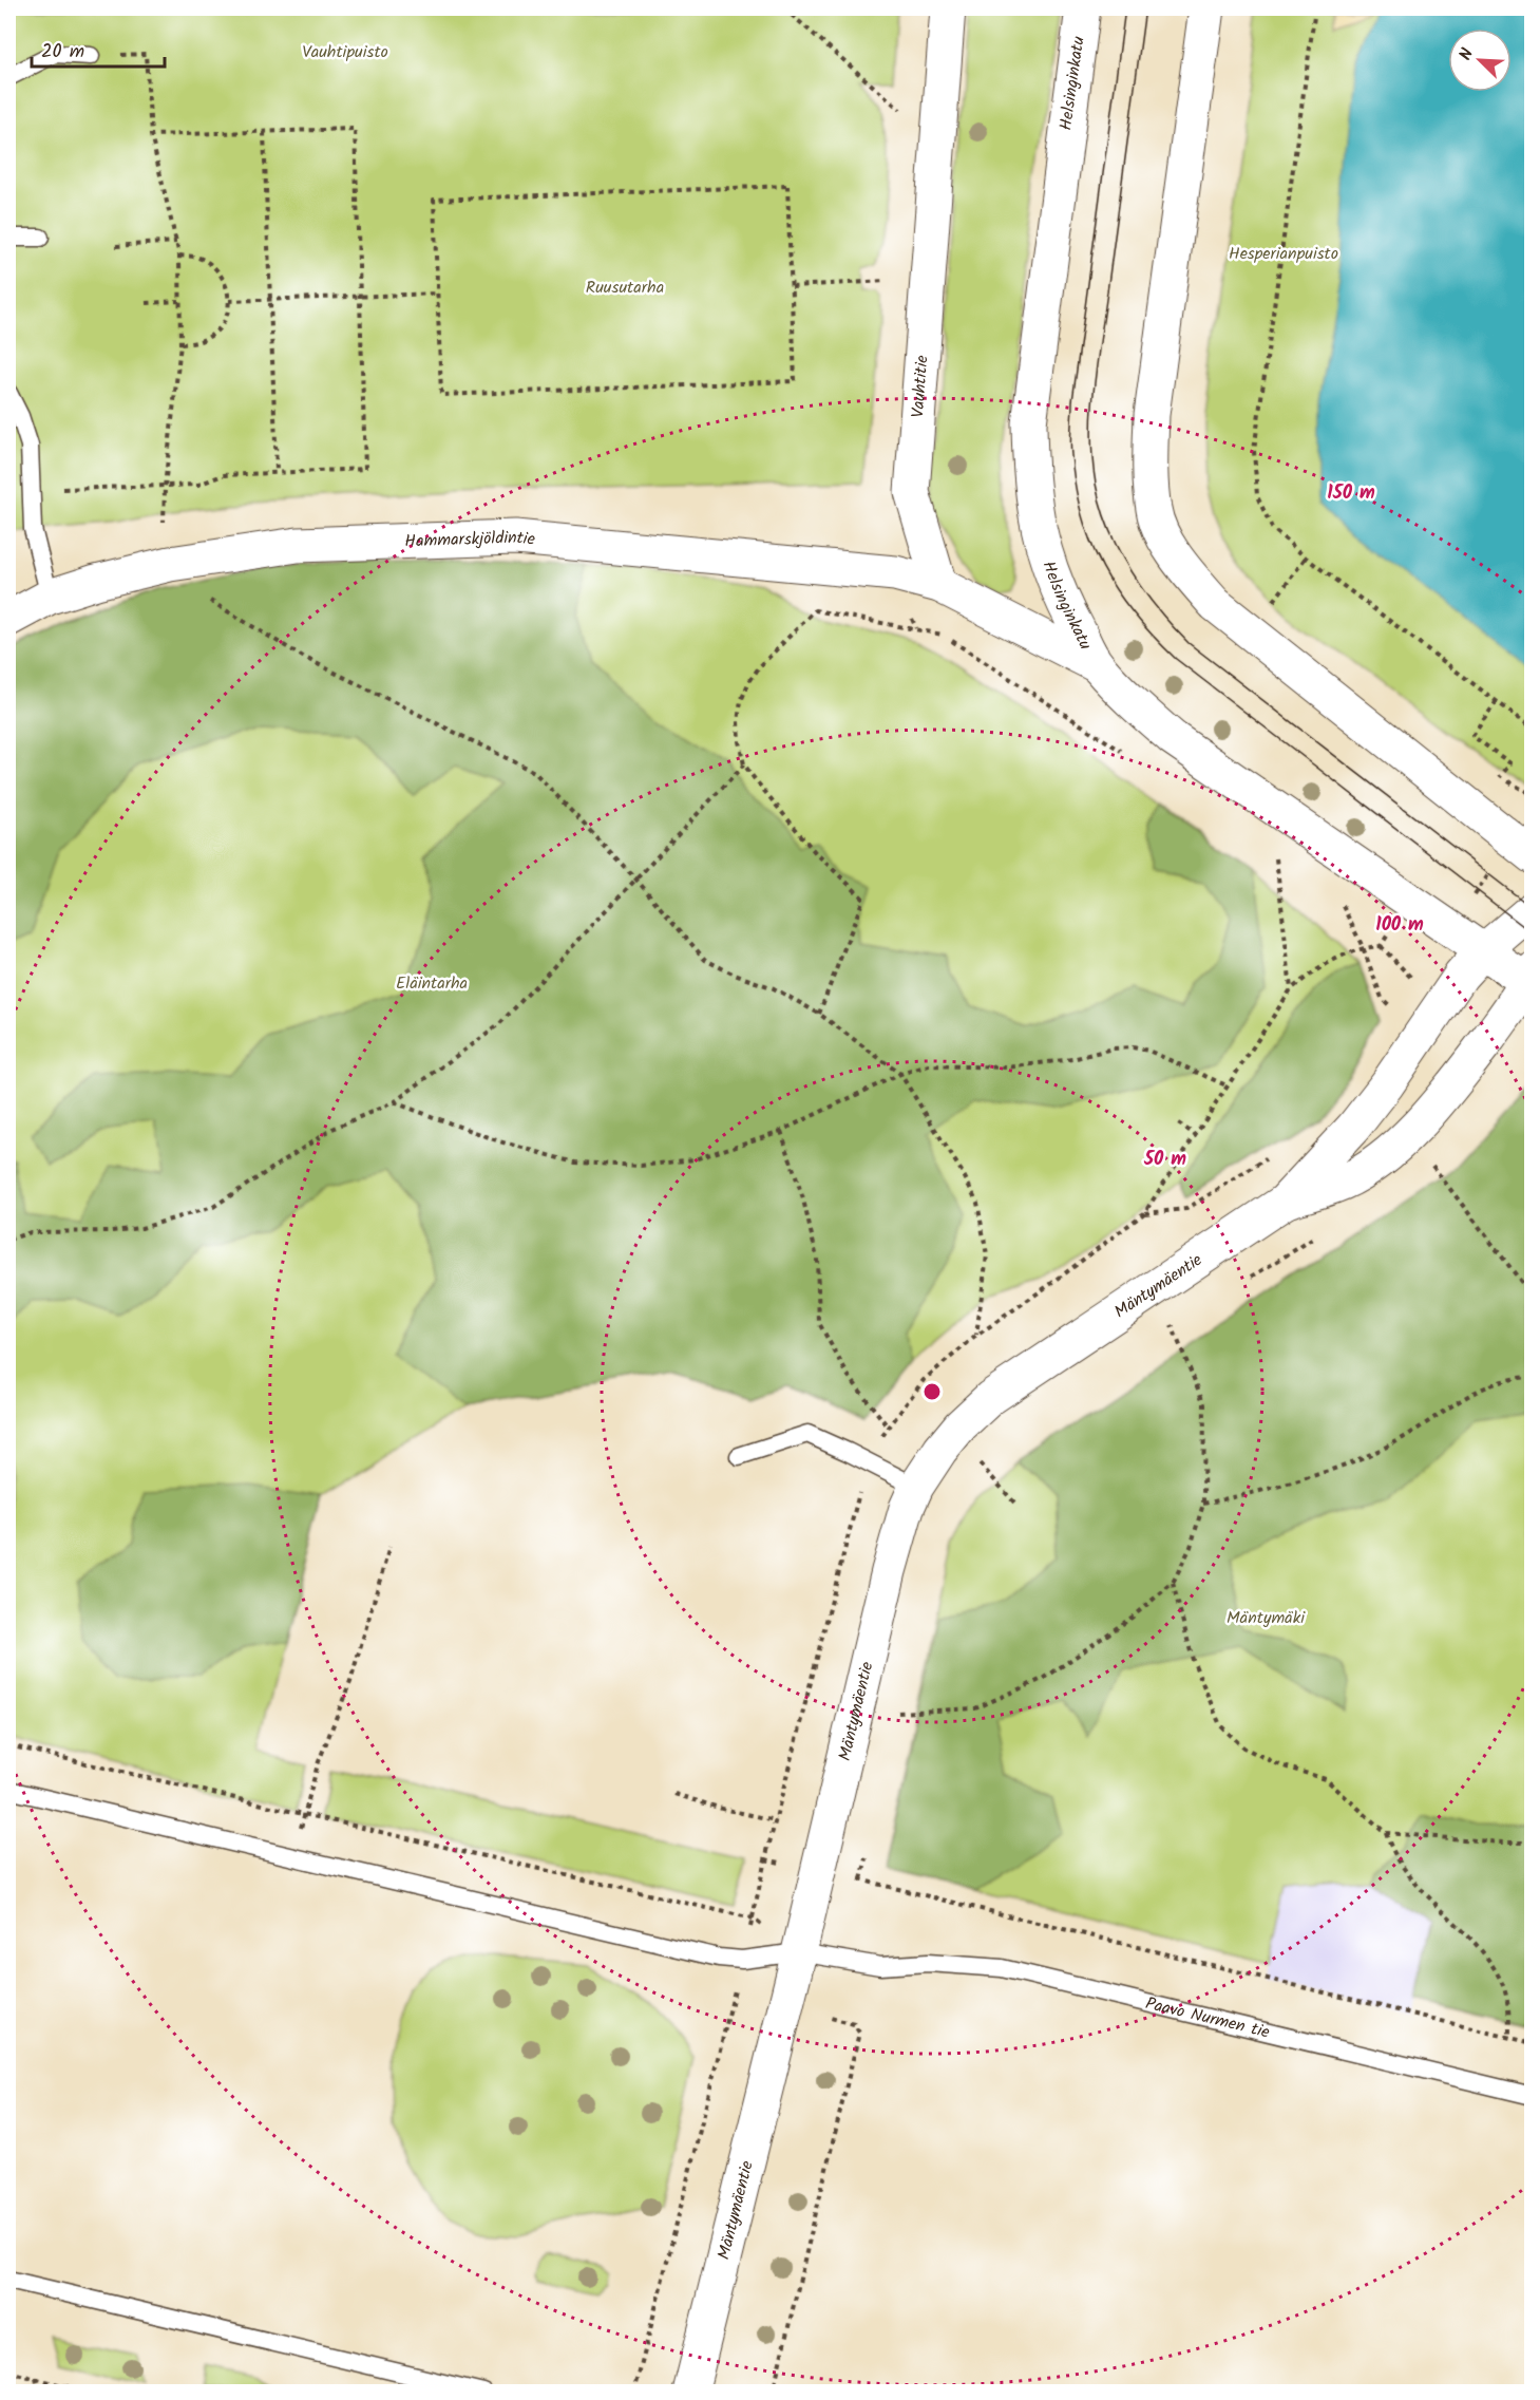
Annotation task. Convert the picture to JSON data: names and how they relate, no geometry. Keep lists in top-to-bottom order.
{
  "streets": {
    "street": [
      "Helsinginkatu",
      "Vauhtitie",
      "Hammarskjöldintie",
      "Mäntymäentie"
    ],
    "lane": ["Paavo Nurmen tie"]
  },
  "crossings": [
    ["Helsinginkatu", "Mäntymäentie"],
    ["Vauhtitie", "Hammarskjöldintie"],
    ["Mäntymäentie", "Paavo Nurmen tie"]
  ],
  "parks": [
    "Vauhtipuisto",
    "Hesperianpuisto",
    "Ruusutarha",
    "Eläintarha",
    "Mäntymäki"
  ],
  "scale_bar": "20 m",
  "north": "top left",
  "rings": ["150 m", "100 m", "50 m"]
}
